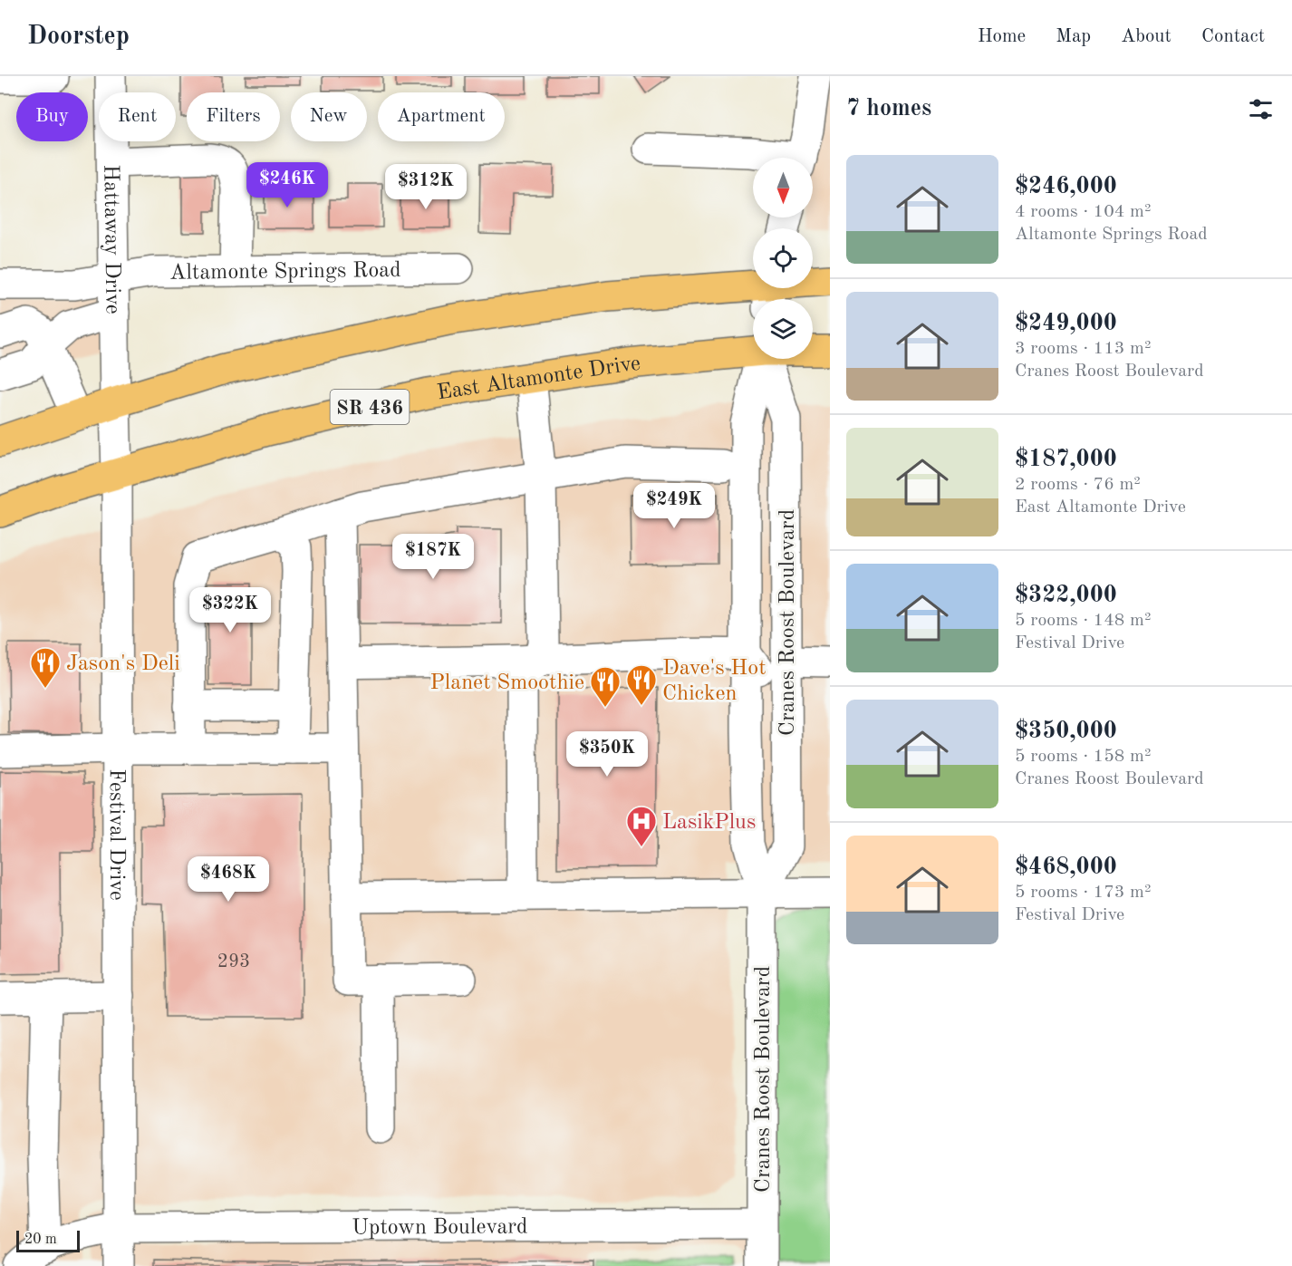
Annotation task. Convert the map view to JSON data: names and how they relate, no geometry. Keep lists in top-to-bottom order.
{
  "streets": {
    "main road": ["East Altamonte Drive", "SR 436"],
    "street": [
      "Hattaway Drive",
      "Altamonte Springs Road",
      "Cranes Roost Boulevard",
      "Festival Drive",
      "Uptown Boulevard"
    ]
  },
  "crossings": [
    ["Hattaway Drive", "Altamonte Springs Road"],
    ["Hattaway Drive", "Festival Drive"],
    ["East Altamonte Drive", "Festival Drive"],
    ["Cranes Roost Boulevard", "Uptown Boulevard"],
    ["Festival Drive", "Uptown Boulevard"]
  ],
  "places": {
    "restaurant": ["Jason's Deli", "Dave's Hot Chicken", "Planet Smoothie"],
    "hospital": ["LasikPlus"]
  },
  "house_numbers": ["293"],
  "scale_bar": "20 m",
  "north": "bottom",
  "page": {
    "header": "Doorstep",
    "nav": [
      "Home",
      "Map",
      "About",
      "Contact"
    ],
    "heading": "7 homes",
    "chip": [
      "Buy",
      "Rent",
      "Filters",
      "New",
      "Apartment"
    ],
    "list": [
      {
        "name": "$246,000",
        "note": "4 rooms · 104 m² · Altamonte Springs Road"
      },
      {
        "name": "$249,000",
        "note": "3 rooms · 113 m² · Cranes Roost Boulevard"
      },
      {
        "name": "$187,000",
        "note": "2 rooms · 76 m² · East Altamonte Drive"
      },
      {
        "name": "$322,000",
        "note": "5 rooms · 148 m² · Festival Drive"
      },
      {
        "name": "$350,000",
        "note": "5 rooms · 158 m² · Cranes Roost Boulevard"
      },
      {
        "name": "$468,000",
        "note": "5 rooms · 173 m² · Festival Drive"
      }
    ],
    "price": [
      "$246K",
      "$312K",
      "$249K",
      "$187K",
      "$322K",
      "$350K",
      "$468K"
    ],
    "scale": "20 m"
  }
}
